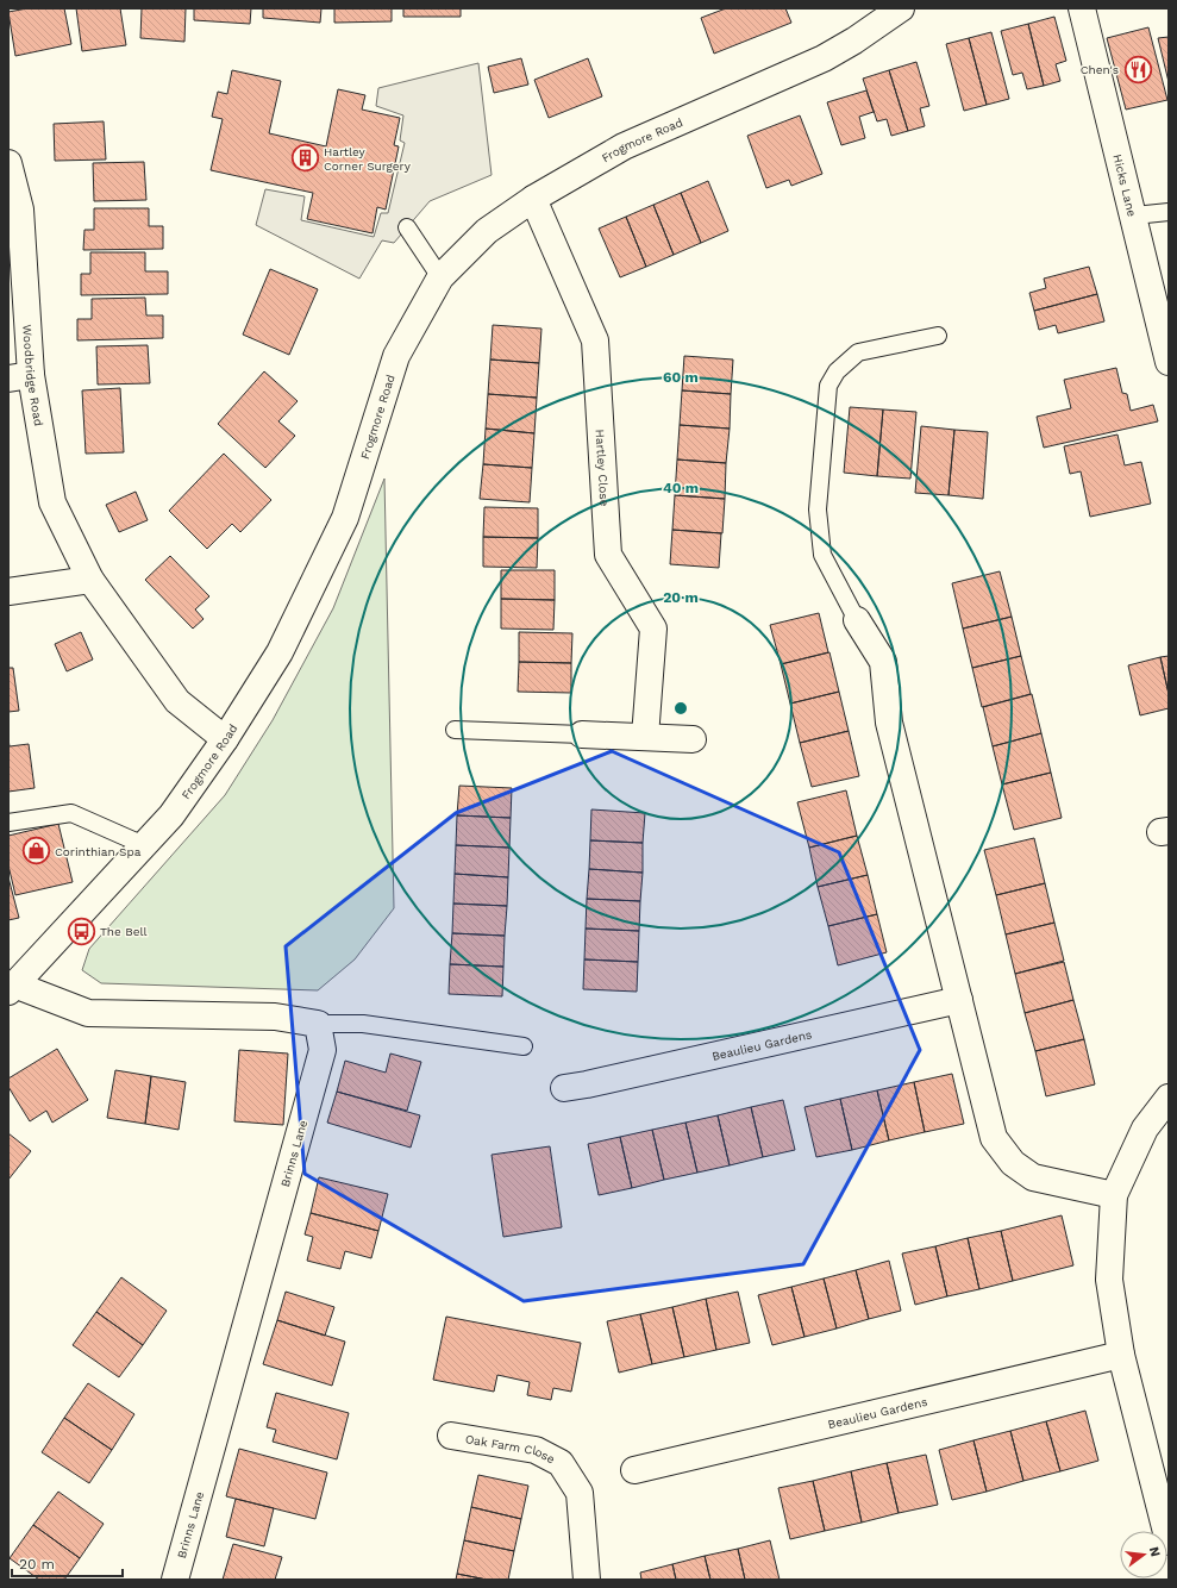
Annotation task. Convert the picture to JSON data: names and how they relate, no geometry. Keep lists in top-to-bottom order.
{
  "streets": {
    "street": [
      "Frogmore Road",
      "Hicks Lane",
      "Woodbridge Road",
      "Hartley Close",
      "Beaulieu Gardens",
      "Brinns Lane",
      "Oak Farm Close"
    ]
  },
  "crossings": [
    ["Frogmore Road", "Woodbridge Road"],
    ["Frogmore Road", "Hartley Close"]
  ],
  "places": {
    "restaurant": ["Chen's"],
    "building": ["Hartley Corner Surgery"],
    "shop": ["Corinthian Spa"],
    "bus stop": ["The Bell"]
  },
  "scale_bar": "20 m",
  "north": "right",
  "rings": ["60 m", "40 m", "20 m"]
}
